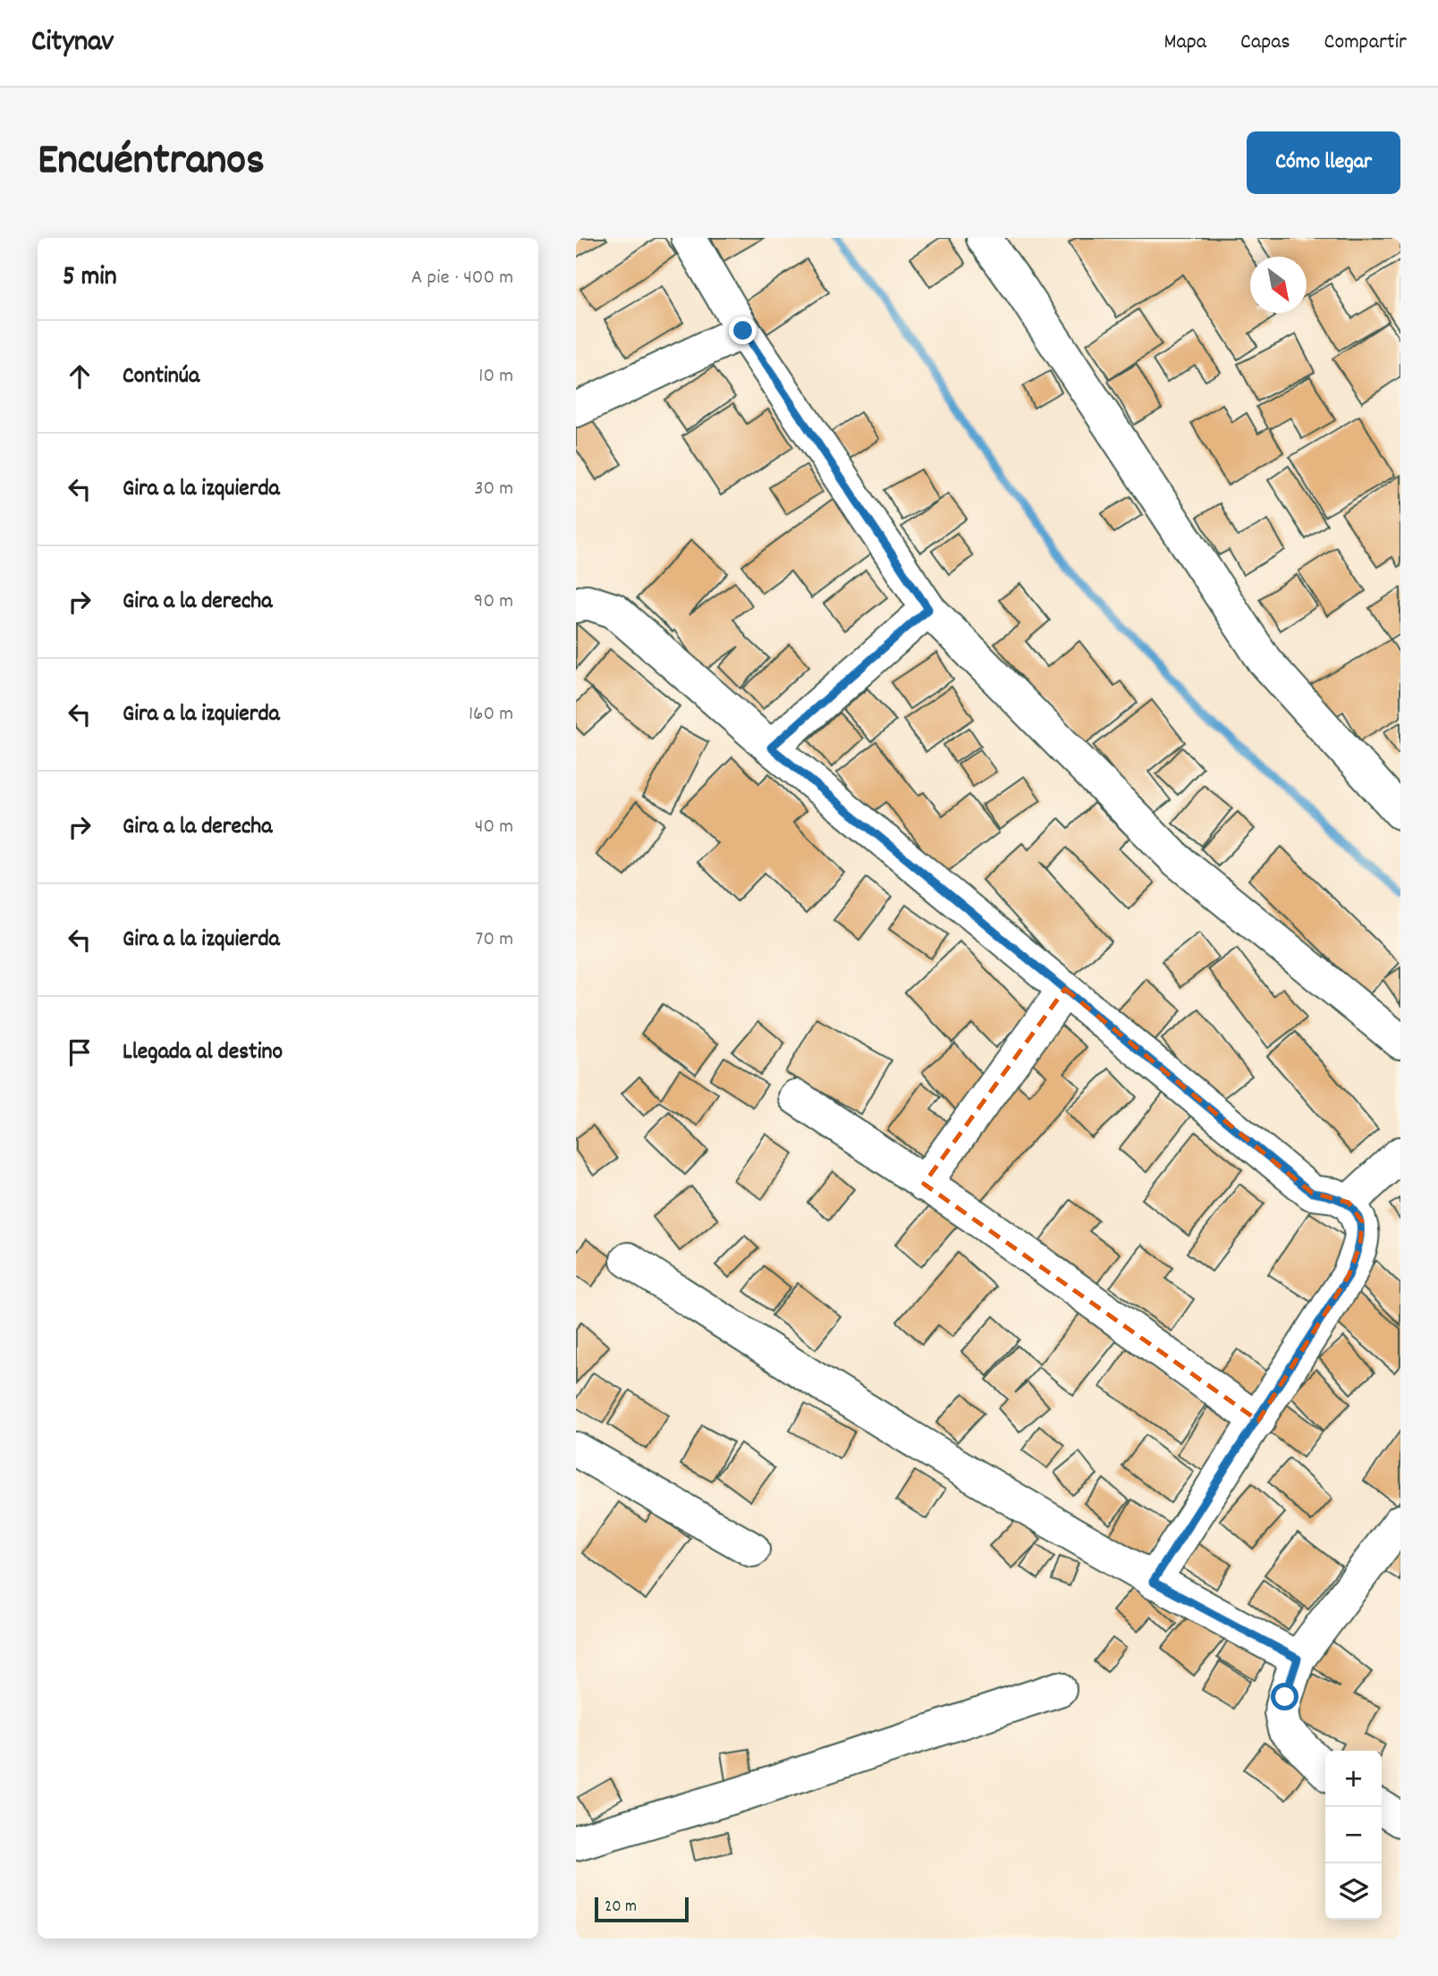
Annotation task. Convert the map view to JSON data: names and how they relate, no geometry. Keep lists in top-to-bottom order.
{
  "scale_bar": "20 m",
  "north": "bottom right",
  "page": {
    "header": "Citynav",
    "nav": ["Mapa", "Capas", "Compartir"],
    "title": "Encuéntranos",
    "buttons": "Cómo llegar",
    "heading": ["5 min", "A pie · 400 m"],
    "list": [
      ["Continúa", "10 m"],
      ["Gira a la izquierda", "30 m"],
      ["Gira a la derecha", "90 m"],
      ["Gira a la izquierda", "160 m"],
      ["Gira a la derecha", "40 m"],
      ["Gira a la izquierda", "70 m"],
      "Llegada al destino"
    ],
    "map_buttons": ["+", "−"],
    "scale": "20 m"
  }
}
